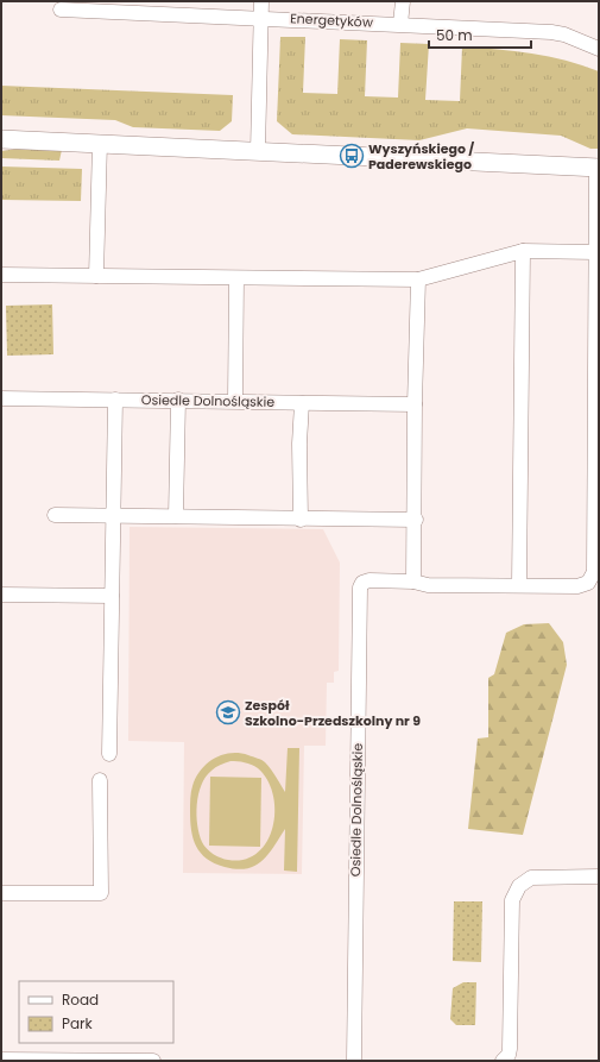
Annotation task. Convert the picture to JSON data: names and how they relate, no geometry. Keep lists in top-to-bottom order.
{
  "streets": {
    "street": ["Energetyków", "Osiedle Dolnośląskie"]
  },
  "places": {
    "bus stop": ["Wyszyńskiego / Paderewskiego"],
    "school or university": ["Zespół Szkolno-Przedszkolny nr 9"]
  },
  "legend": ["Road", "Park"],
  "scale_bar": "50 m"
}
